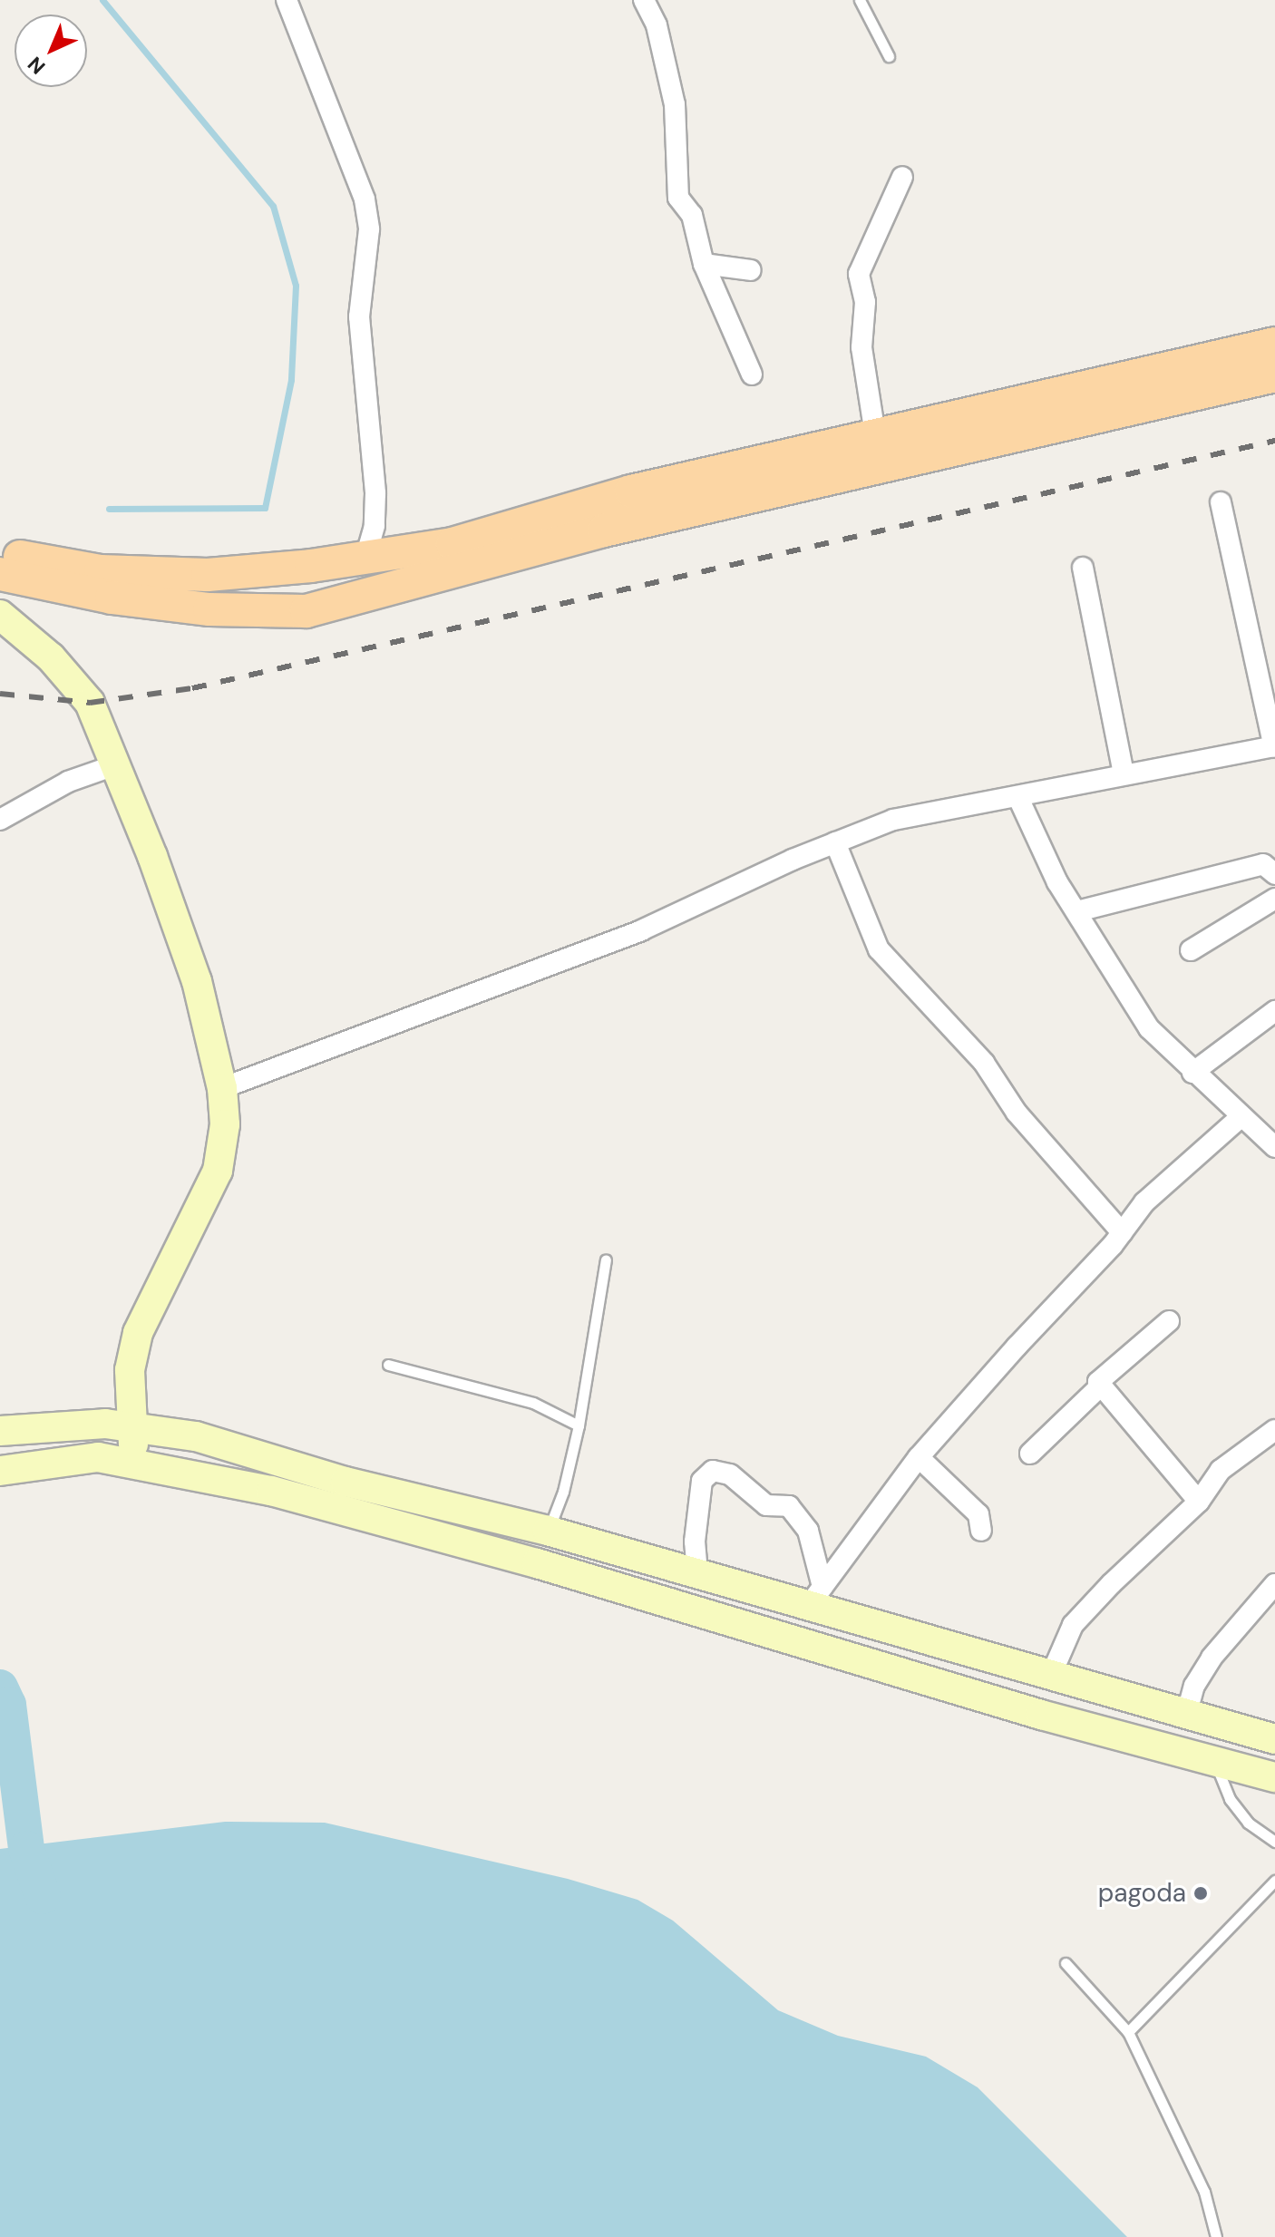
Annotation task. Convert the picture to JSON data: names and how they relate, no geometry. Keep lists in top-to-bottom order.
{
  "places": ["pagoda"],
  "north": "bottom left"
}
